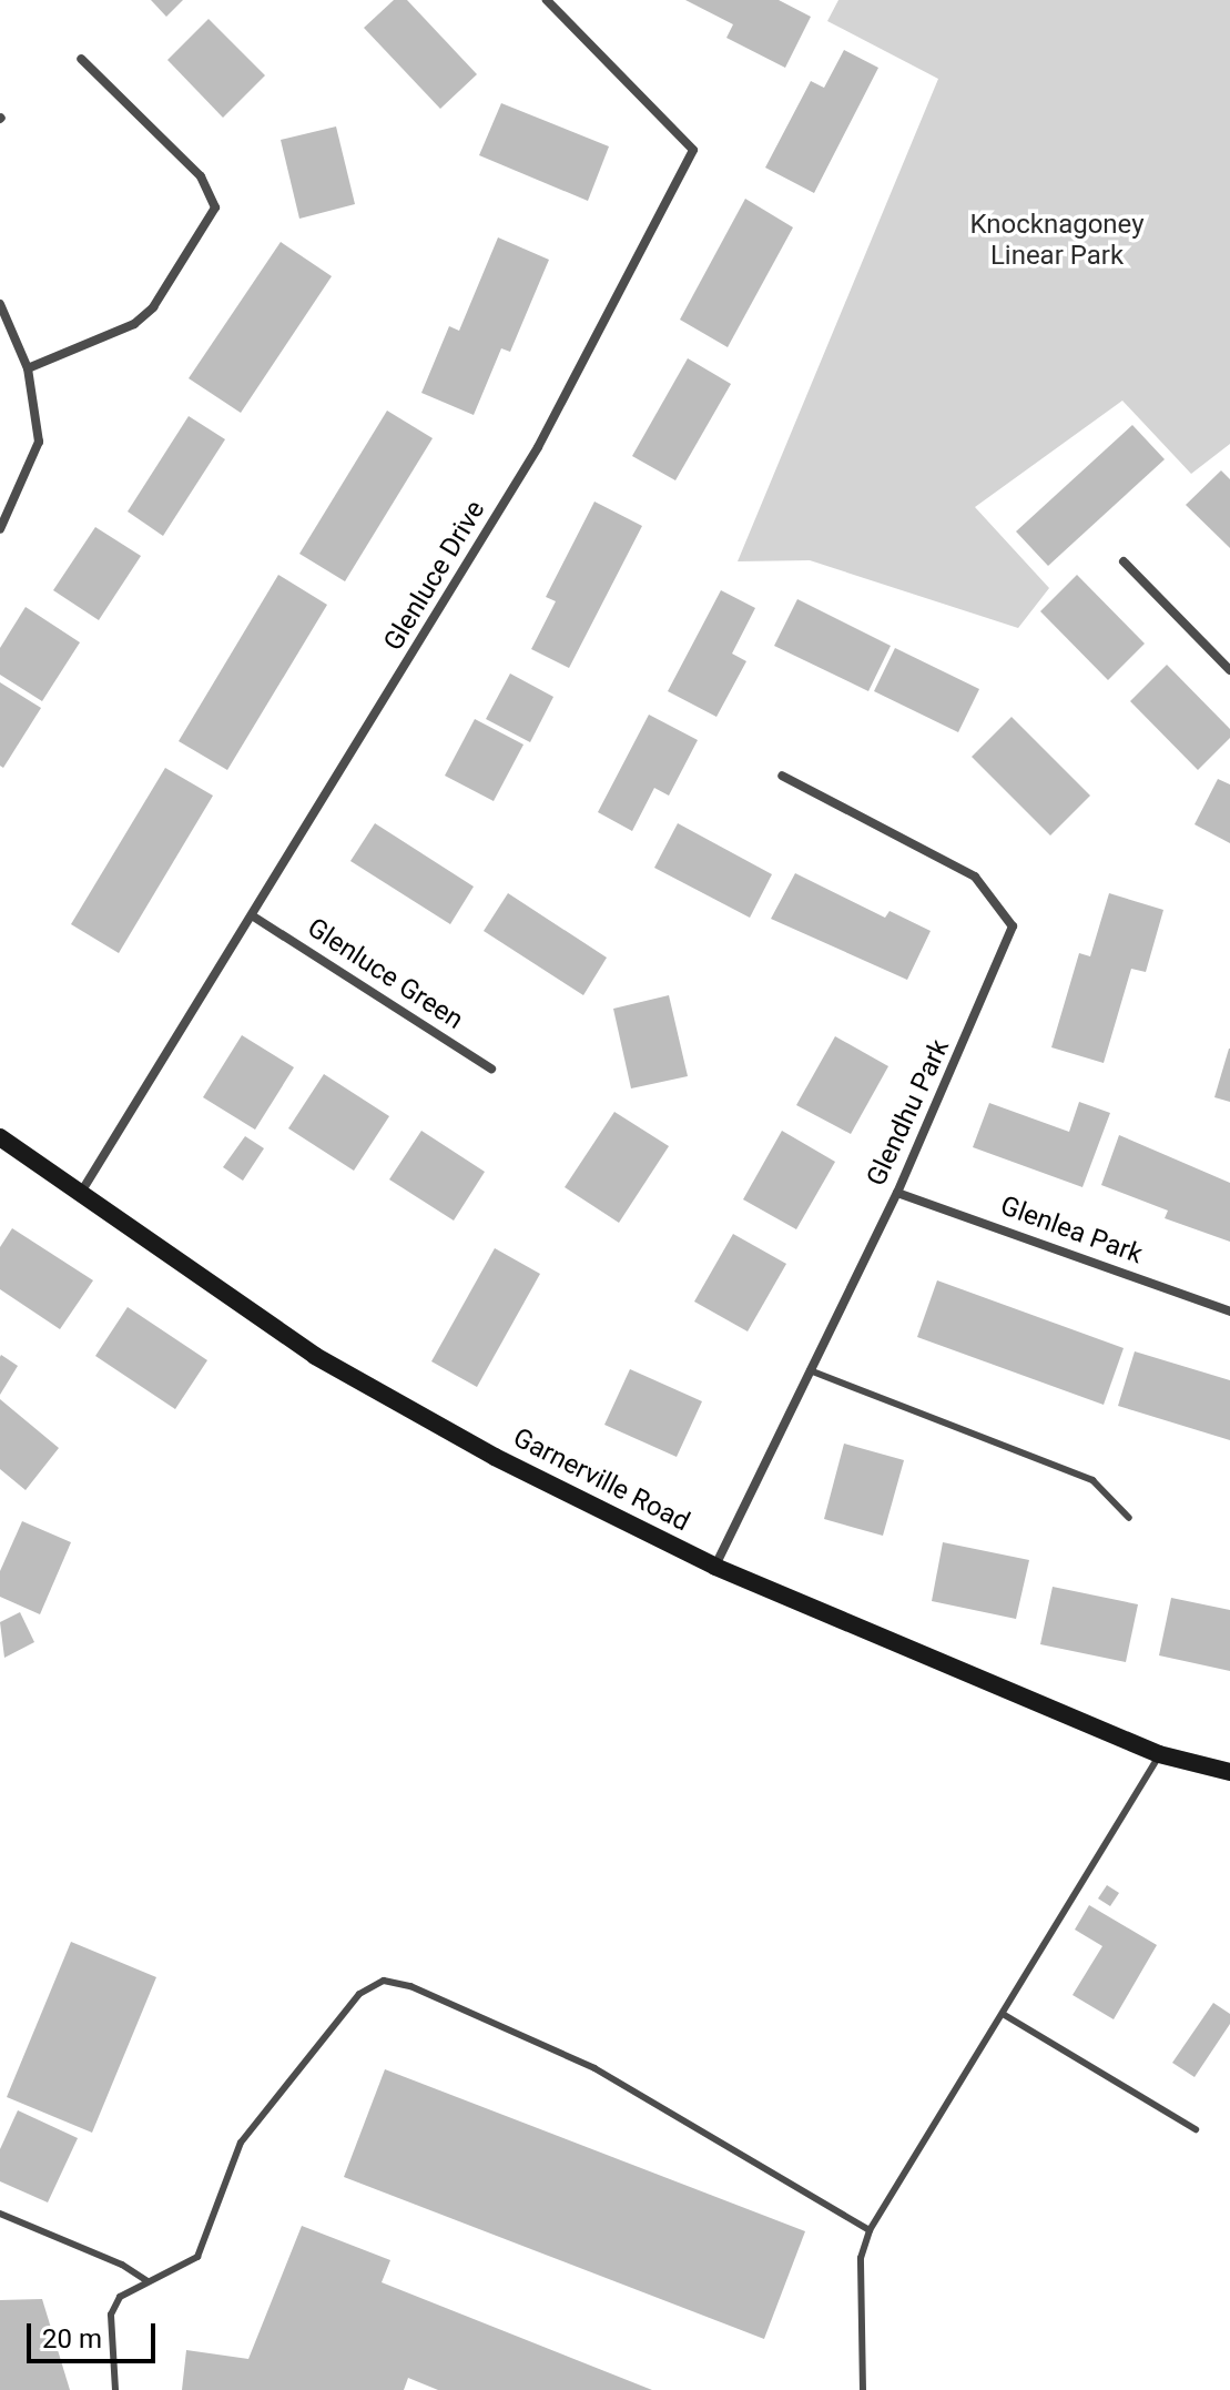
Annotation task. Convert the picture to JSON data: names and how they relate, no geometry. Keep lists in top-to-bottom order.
{
  "streets": {
    "street": [
      "Glenluce Drive",
      "Glenluce Green",
      "Glendhu Park",
      "Glenlea Park",
      "Garnerville Road"
    ]
  },
  "crossings": [
    ["Glenluce Drive", "Glenluce Green"],
    ["Glenluce Drive", "Garnerville Road"],
    ["Glendhu Park", "Glenlea Park"],
    ["Glendhu Park", "Garnerville Road"]
  ],
  "parks": ["Knocknagoney Linear Park"],
  "scale_bar": "20 m"
}
